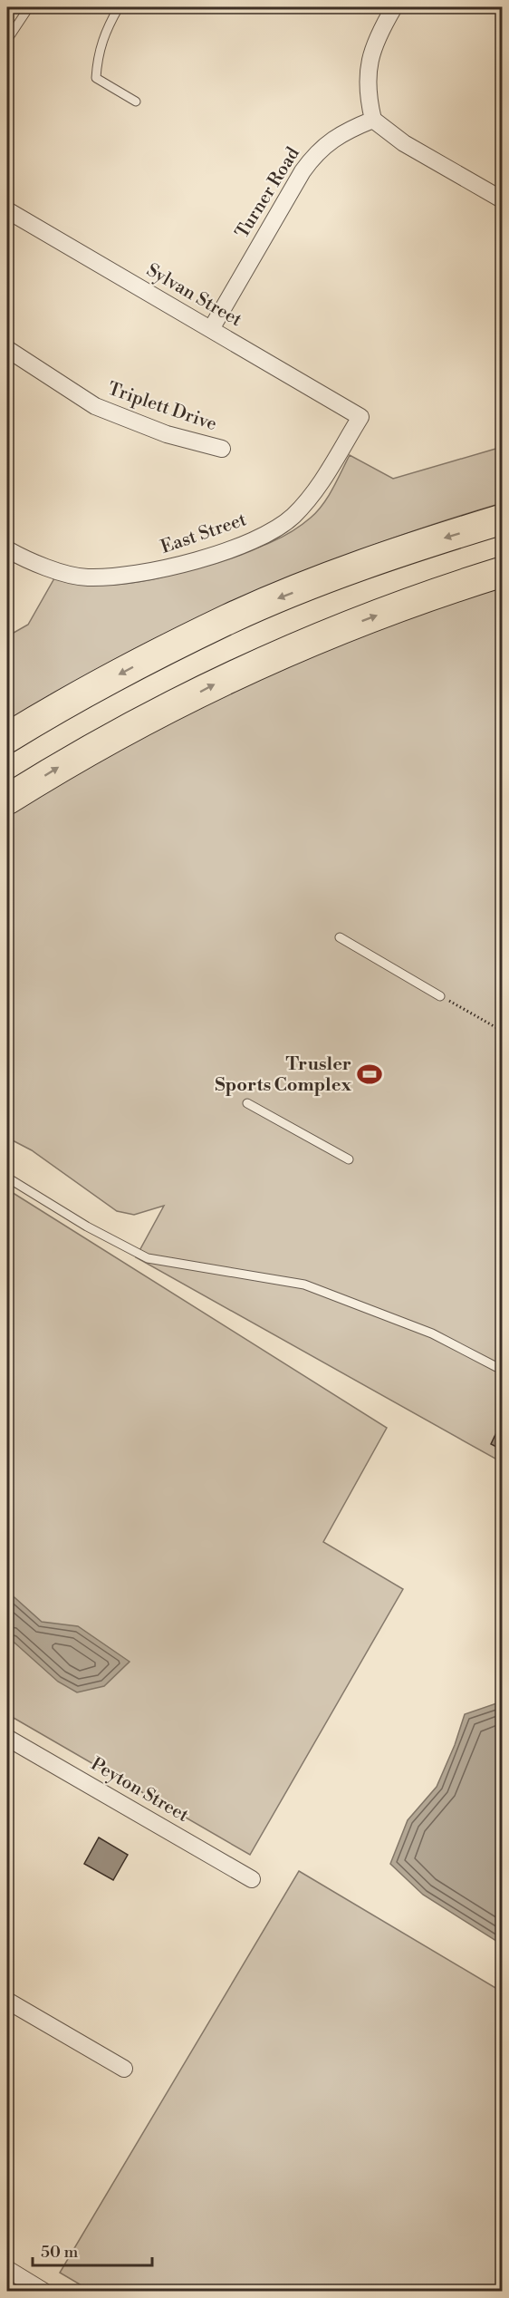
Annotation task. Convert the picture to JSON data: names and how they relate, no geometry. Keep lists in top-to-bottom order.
{
  "streets": {
    "street": [
      "Turner Road",
      "Sylvan Street",
      "Triplett Drive",
      "East Street",
      "Peyton Street"
    ]
  },
  "crossings": [
    ["Turner Road", "Sylvan Street"],
    ["Sylvan Street", "East Street"]
  ],
  "places": {
    "sports": ["Trusler Sports Complex"]
  },
  "scale_bar": "50 m"
}
